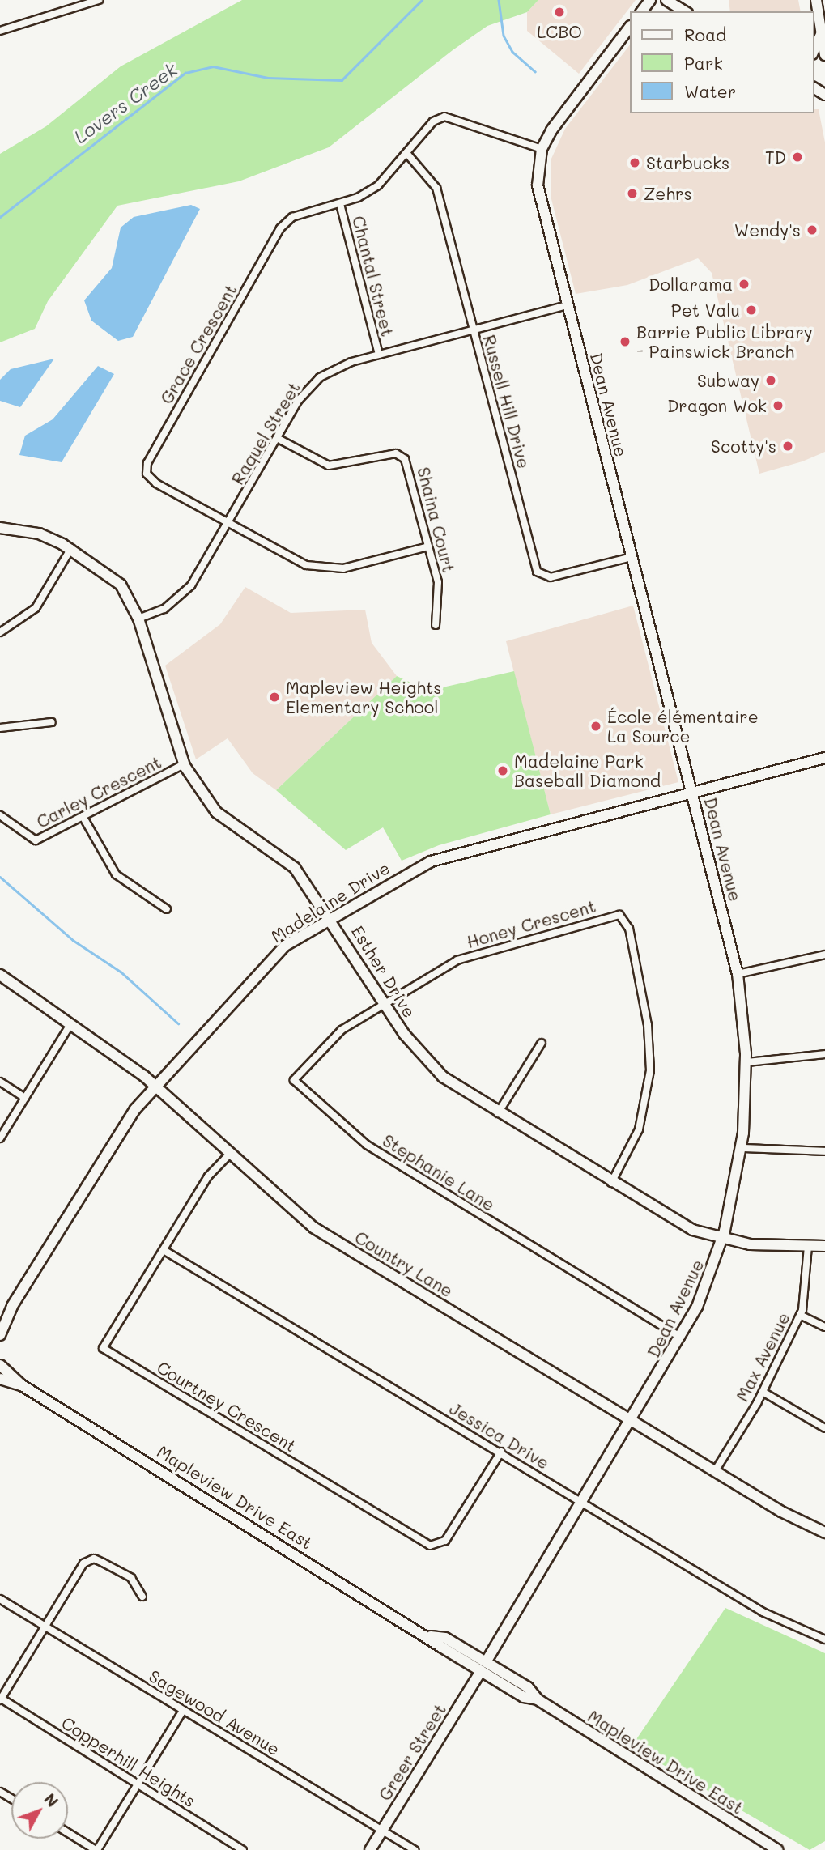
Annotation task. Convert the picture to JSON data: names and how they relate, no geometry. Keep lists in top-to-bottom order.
{
  "streets": {
    "street": [
      "Chantal Street",
      "Grace Crescent",
      "Russell Hill Drive",
      "Dean Avenue",
      "Raquel Street",
      "Shaina Court",
      "Carley Crescent",
      "Madelaine Drive",
      "Honey Crescent",
      "Esther Drive",
      "Stephanie Lane",
      "Country Lane",
      "Max Avenue",
      "Courtney Crescent",
      "Jessica Drive",
      "Mapleview Drive East",
      "Sagewood Avenue",
      "Greer Street",
      "Copperhill Heights"
    ]
  },
  "crossings": [
    ["Chantal Street", "Grace Crescent"],
    ["Chantal Street", "Raquel Street"],
    ["Grace Crescent", "Russell Hill Drive"],
    ["Grace Crescent", "Dean Avenue"],
    ["Grace Crescent", "Raquel Street"],
    ["Grace Crescent", "Shaina Court"],
    ["Russell Hill Drive", "Dean Avenue"],
    ["Russell Hill Drive", "Raquel Street"],
    ["Dean Avenue", "Raquel Street"],
    ["Dean Avenue", "Madelaine Drive"],
    ["Dean Avenue", "Esther Drive"],
    ["Dean Avenue", "Stephanie Lane"],
    ["Dean Avenue", "Country Lane"],
    ["Dean Avenue", "Jessica Drive"],
    ["Dean Avenue", "Mapleview Drive East"],
    ["Dean Avenue", "Greer Street"],
    ["Raquel Street", "Shaina Court"],
    ["Raquel Street", "Esther Drive"],
    ["Carley Crescent", "Esther Drive"],
    ["Madelaine Drive", "Esther Drive"],
    ["Madelaine Drive", "Country Lane"],
    ["Honey Crescent", "Esther Drive"],
    ["Honey Crescent", "Stephanie Lane"],
    ["Esther Drive", "Stephanie Lane"],
    ["Esther Drive", "Max Avenue"],
    ["Country Lane", "Max Avenue"],
    ["Country Lane", "Courtney Crescent"],
    ["Courtney Crescent", "Jessica Drive"],
    ["Mapleview Drive East", "Greer Street"],
    ["Sagewood Avenue", "Greer Street"]
  ],
  "water": ["Lovers Creek"],
  "places": [
    "LCBO",
    "TD",
    "Starbucks",
    "Zehrs",
    "Wendy's",
    "Dollarama",
    "Pet Valu",
    "Barrie Public Library - Painswick Branch",
    "Subway",
    "Dragon Wok",
    "Scotty's",
    "Mapleview Heights Elementary School",
    "École élémentaire La Source",
    "Madelaine Park Baseball Diamond"
  ],
  "legend": ["Road", "Park", "Water"],
  "north": "top right"
}
